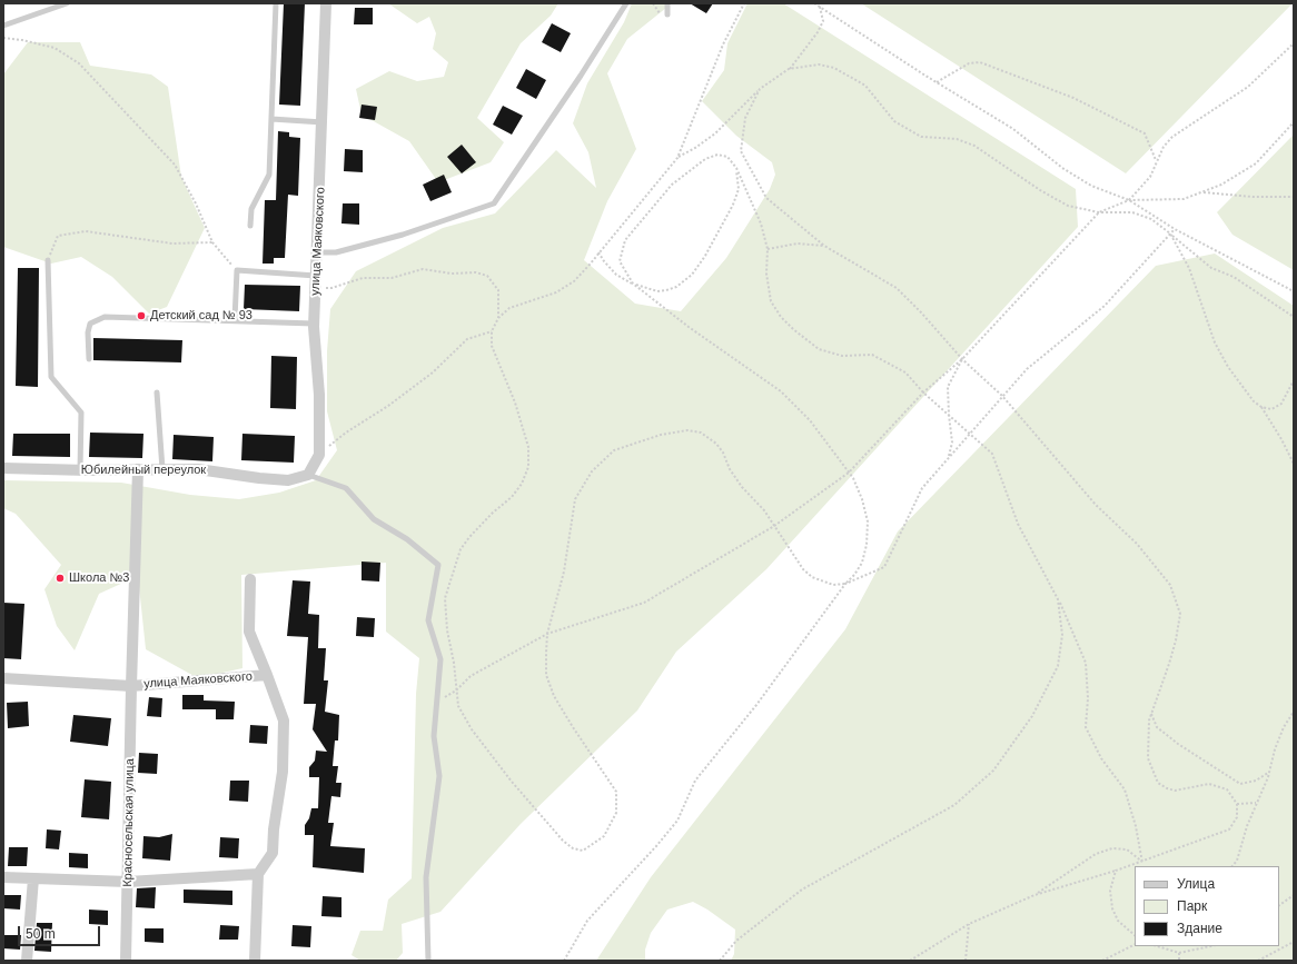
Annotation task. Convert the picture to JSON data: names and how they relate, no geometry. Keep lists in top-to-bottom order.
{
  "streets": {
    "street": ["улица Маяковского", "Юбилейный переулок", "Красносельская улица"]
  },
  "crossings": [
    ["улица Маяковского", "Юбилейный переулок"],
    ["улица Маяковского", "Красносельская улица"]
  ],
  "places": ["Детский сад № 93", "Школа №3"],
  "legend": ["Улица", "Парк", "Здание"],
  "scale_bar": "50 m"
}
